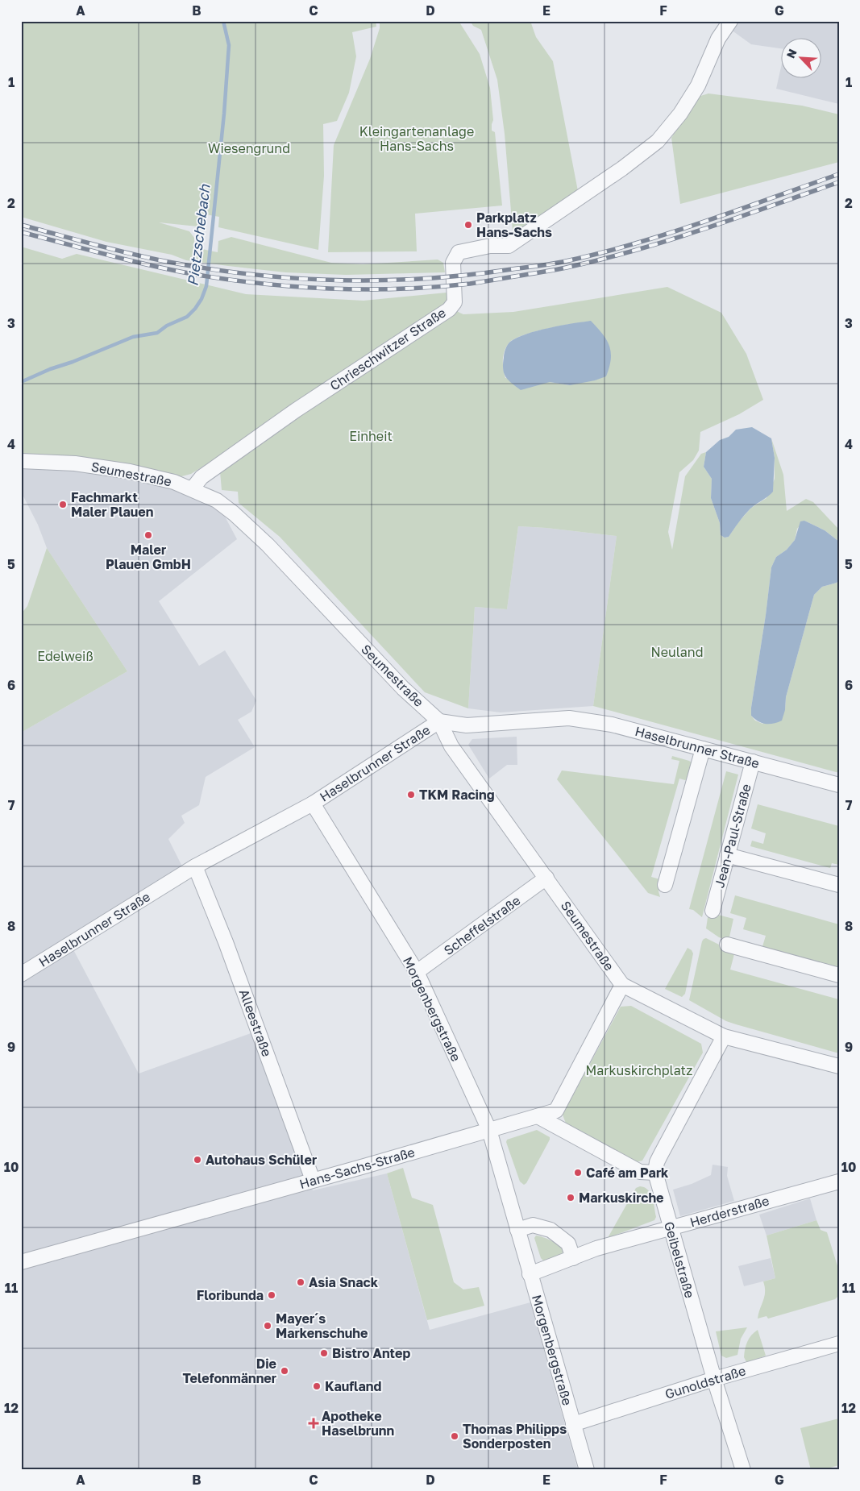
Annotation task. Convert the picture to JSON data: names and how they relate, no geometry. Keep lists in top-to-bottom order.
{
  "streets": {
    "street": [
      "Chrieschwitzer Straße",
      "Seumestraße",
      "Haselbrunner Straße",
      "Jean-Paul-Straße",
      "Scheffelstraße",
      "Morgenbergstraße",
      "Alleestraße",
      "Hans-Sachs-Straße",
      "Herderstraße",
      "Geibelstraße",
      "Gunoldstraße"
    ]
  },
  "crossings": [
    ["Chrieschwitzer Straße", "Seumestraße"],
    ["Seumestraße", "Haselbrunner Straße"],
    ["Seumestraße", "Scheffelstraße"],
    ["Seumestraße", "Hans-Sachs-Straße"],
    ["Haselbrunner Straße", "Jean-Paul-Straße"],
    ["Haselbrunner Straße", "Morgenbergstraße"],
    ["Haselbrunner Straße", "Alleestraße"],
    ["Scheffelstraße", "Morgenbergstraße"],
    ["Morgenbergstraße", "Hans-Sachs-Straße"],
    ["Morgenbergstraße", "Herderstraße"],
    ["Morgenbergstraße", "Gunoldstraße"],
    ["Alleestraße", "Hans-Sachs-Straße"],
    ["Herderstraße", "Geibelstraße"],
    ["Geibelstraße", "Gunoldstraße"]
  ],
  "water": ["Pietzschebach"],
  "parks": [
    "Kleingartenanlage Hans-Sachs",
    "Wiesengrund",
    "Einheit",
    "Neuland",
    "Edelweiß",
    "Markuskirchplatz"
  ],
  "places": {
    "other": [
      "Parkplatz Hans-Sachs",
      "Fachmarkt Maler Plauen",
      "Maler Plauen GmbH",
      "TKM Racing",
      "Autohaus Schüler",
      "Café am Park",
      "Markuskirche",
      "Asia Snack",
      "Floribunda",
      "Mayer´s Markenschuhe",
      "Bistro Antep",
      "Die Telefonmänner",
      "Kaufland",
      "Thomas Philipps Sonderposten"
    ],
    "health": ["Apotheke Haselbrunn"]
  },
  "north": "top left",
  "grid": {
    "columns": [
      "A",
      "B",
      "C",
      "D",
      "E",
      "F",
      "G"
    ],
    "rows": [
      "1",
      "2",
      "3",
      "4",
      "5",
      "6",
      "7",
      "8",
      "9",
      "10",
      "11",
      "12"
    ]
  }
}
